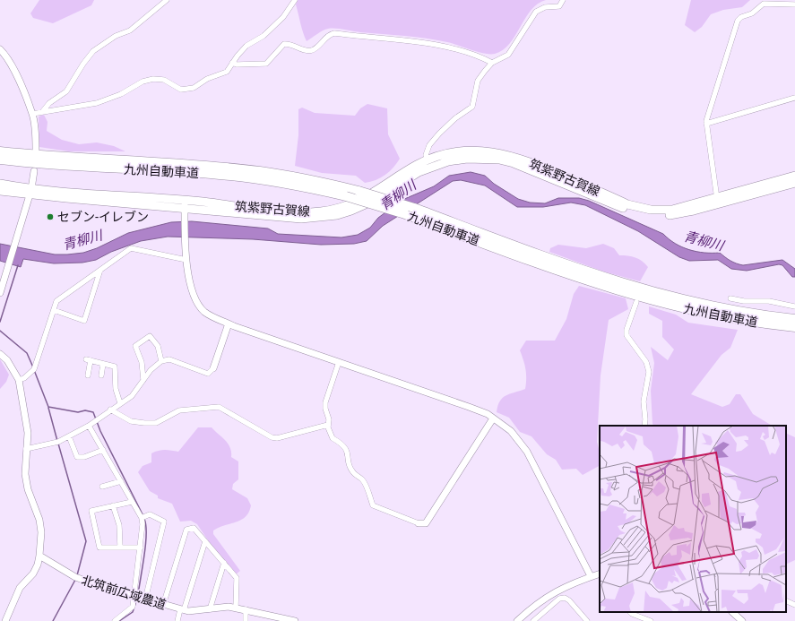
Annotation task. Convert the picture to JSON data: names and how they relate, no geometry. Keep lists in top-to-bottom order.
{
  "streets": {
    "highway": ["九州自動車道"],
    "main road": ["筑紫野古賀線"],
    "street": ["北筑前広域農道"]
  },
  "water": ["青柳川"],
  "places": ["セブン-イレブン"]
}
